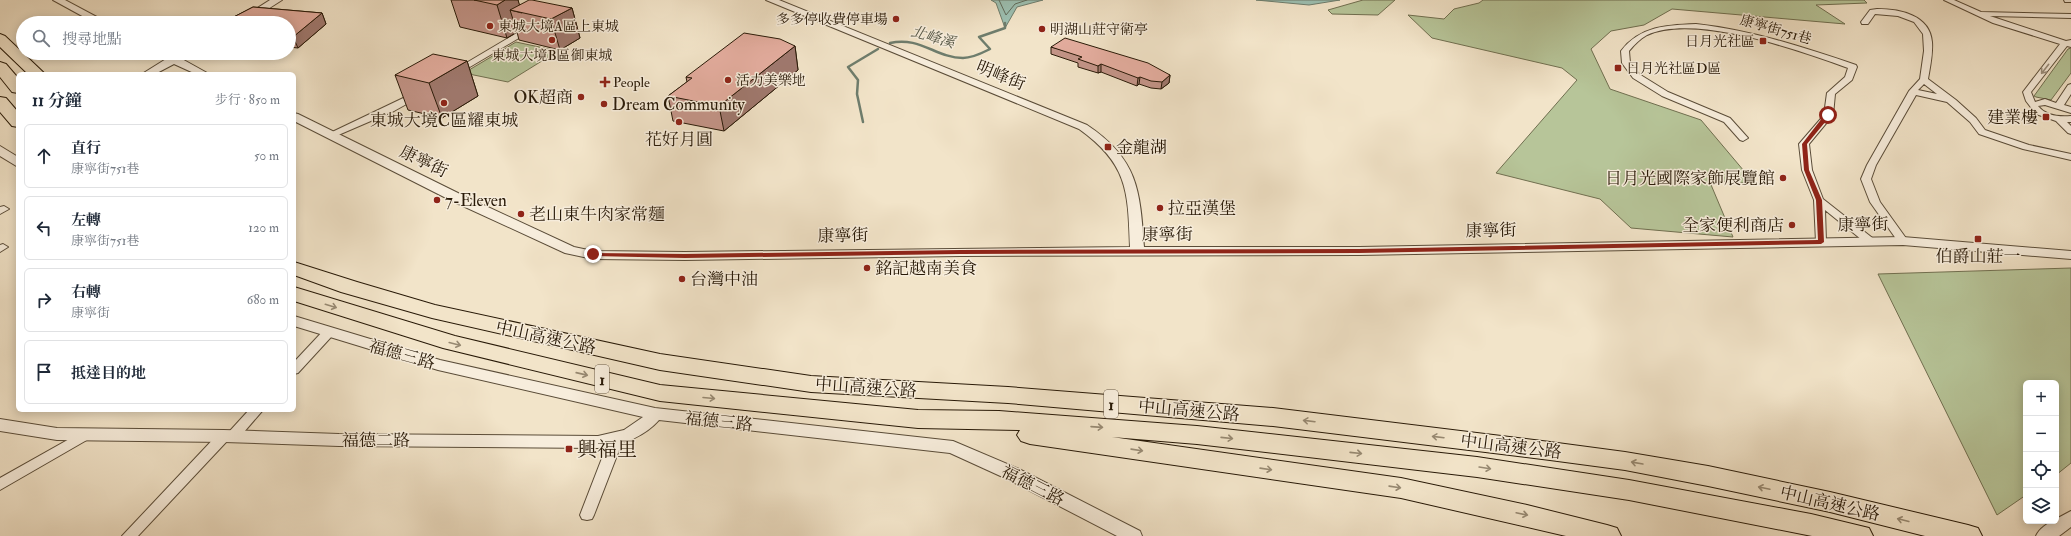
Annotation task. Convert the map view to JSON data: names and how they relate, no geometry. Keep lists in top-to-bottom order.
{
  "streets": {
    "highway": ["中山高速公路", "1"],
    "street": [
      "康寧街751巷",
      "明峰街",
      "康寧街",
      "福德三路",
      "福德二路"
    ]
  },
  "crossings": [
    ["康寧街751巷", "康寧街"],
    ["明峰街", "康寧街"],
    ["中山高速公路", "1"],
    ["福德三路", "福德二路"]
  ],
  "water": ["北峰溪"],
  "places": {
    "other": [
      "多多停收費停車場",
      "東城大境A區上東城",
      "明湖山莊守衛亭",
      "東城大境B區御東城",
      "活力美樂地",
      "OK超商",
      "東城大境C區耀東城",
      "Dream Community",
      "花好月圓",
      "日月光國際家飾展覽館",
      "7-Eleven",
      "拉亞漢堡",
      "老山東牛肉家常麵",
      "全家便利商店",
      "銘記越南美食",
      "台灣中油"
    ],
    "transit": [
      "日月光社區",
      "日月光社區D區",
      "建業樓",
      "金龍湖",
      "伯爵山莊一",
      "興福里"
    ],
    "health": ["People"]
  },
  "page": {
    "search": "搜尋地點",
    "heading": ["11 分鐘", "步行 · 850 m"],
    "list": [
      ["直行", "康寧街751巷", "50 m"],
      ["左轉", "康寧街751巷", "120 m"],
      ["右轉", "康寧街", "680 m"],
      "抵達目的地"
    ],
    "map_buttons": ["+", "−"]
  }
}
